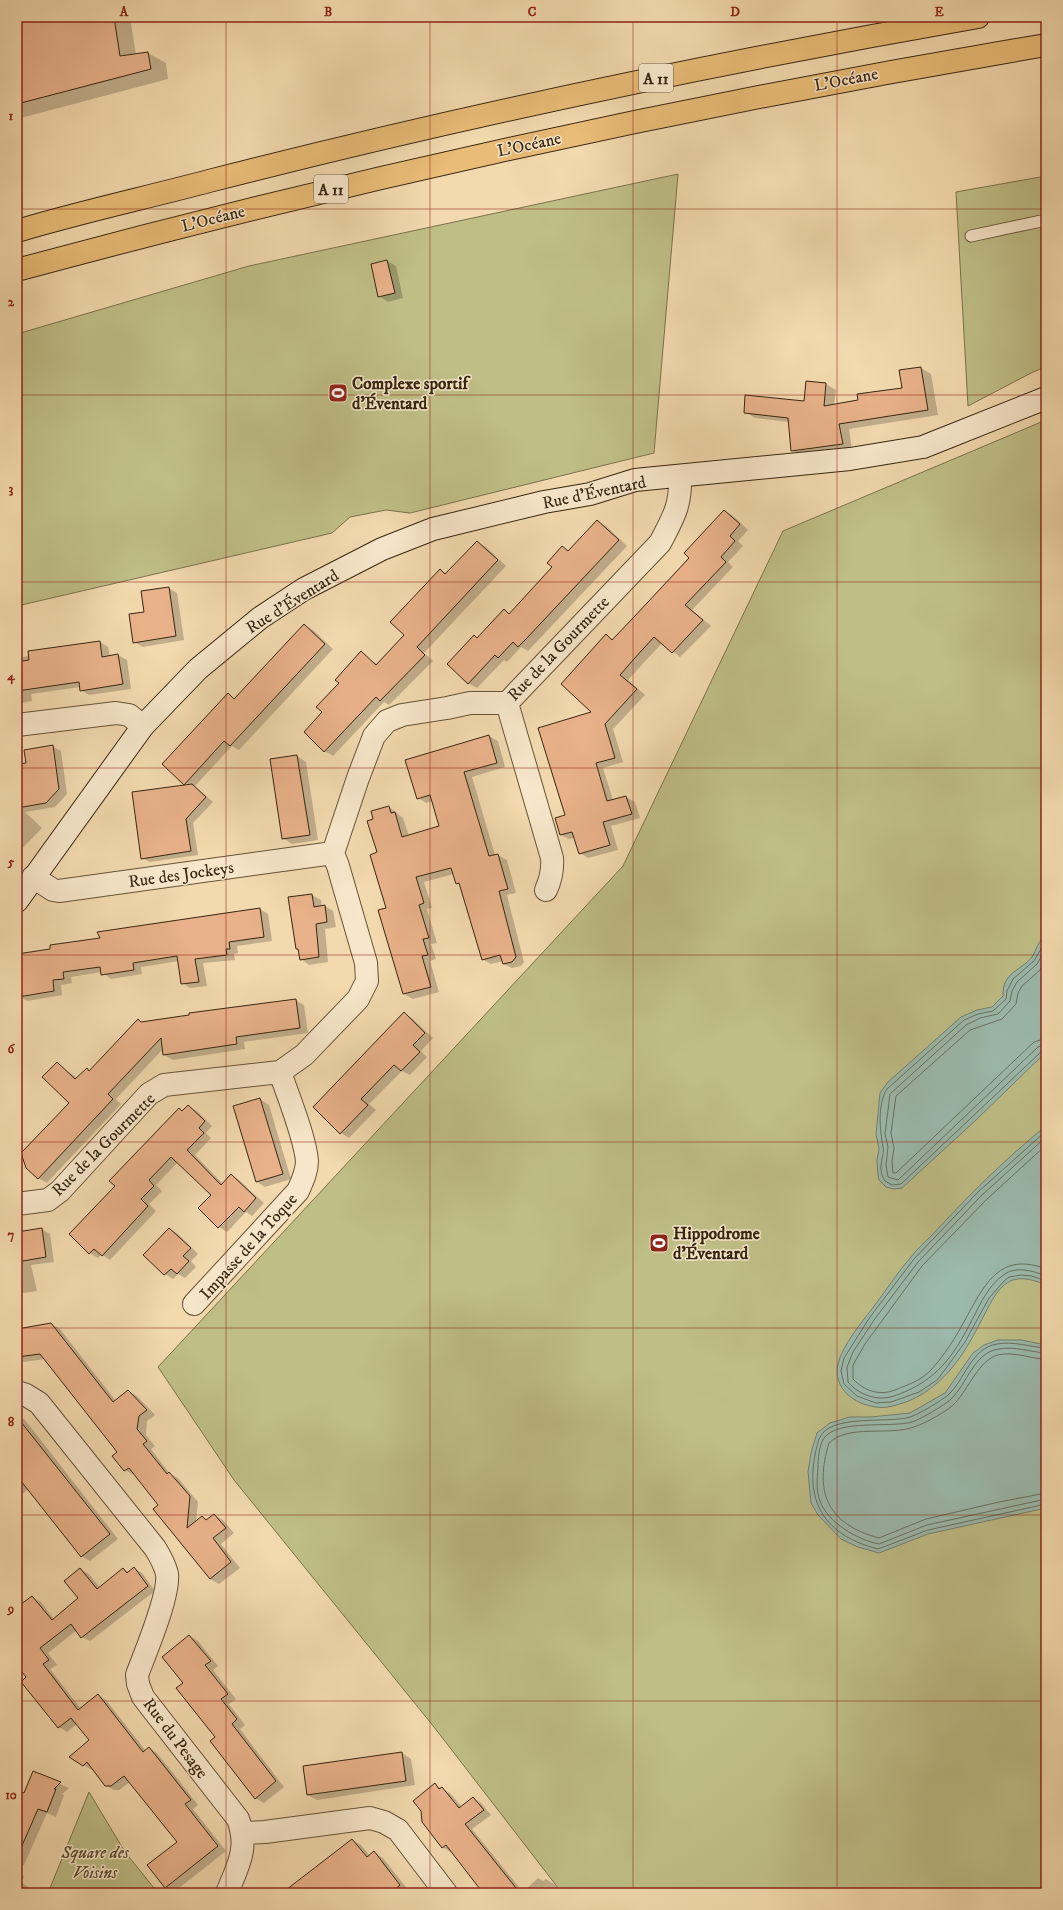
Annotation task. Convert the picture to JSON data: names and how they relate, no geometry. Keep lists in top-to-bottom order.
{
  "streets": {
    "highway": ["A 11", "L’Océane"],
    "street": [
      "Rue d'Éventard",
      "Rue de la Gourmette",
      "Rue des Jockeys",
      "Impasse de la Toque",
      "Rue du Pesage"
    ]
  },
  "crossings": [
    ["Rue d'Éventard", "Rue de la Gourmette"],
    ["Rue d'Éventard", "Rue des Jockeys"],
    ["Rue de la Gourmette", "Rue des Jockeys"],
    ["Rue de la Gourmette", "Impasse de la Toque"]
  ],
  "parks": ["Square des Voisins"],
  "places": {
    "sports": ["Complexe sportif d'Éventard", "Hippodrome d'Éventard"]
  },
  "grid": {
    "columns": [
      "A",
      "B",
      "C",
      "D",
      "E"
    ],
    "rows": [
      "1",
      "2",
      "3",
      "4",
      "5",
      "6",
      "7",
      "8",
      "9",
      "10"
    ]
  }
}
